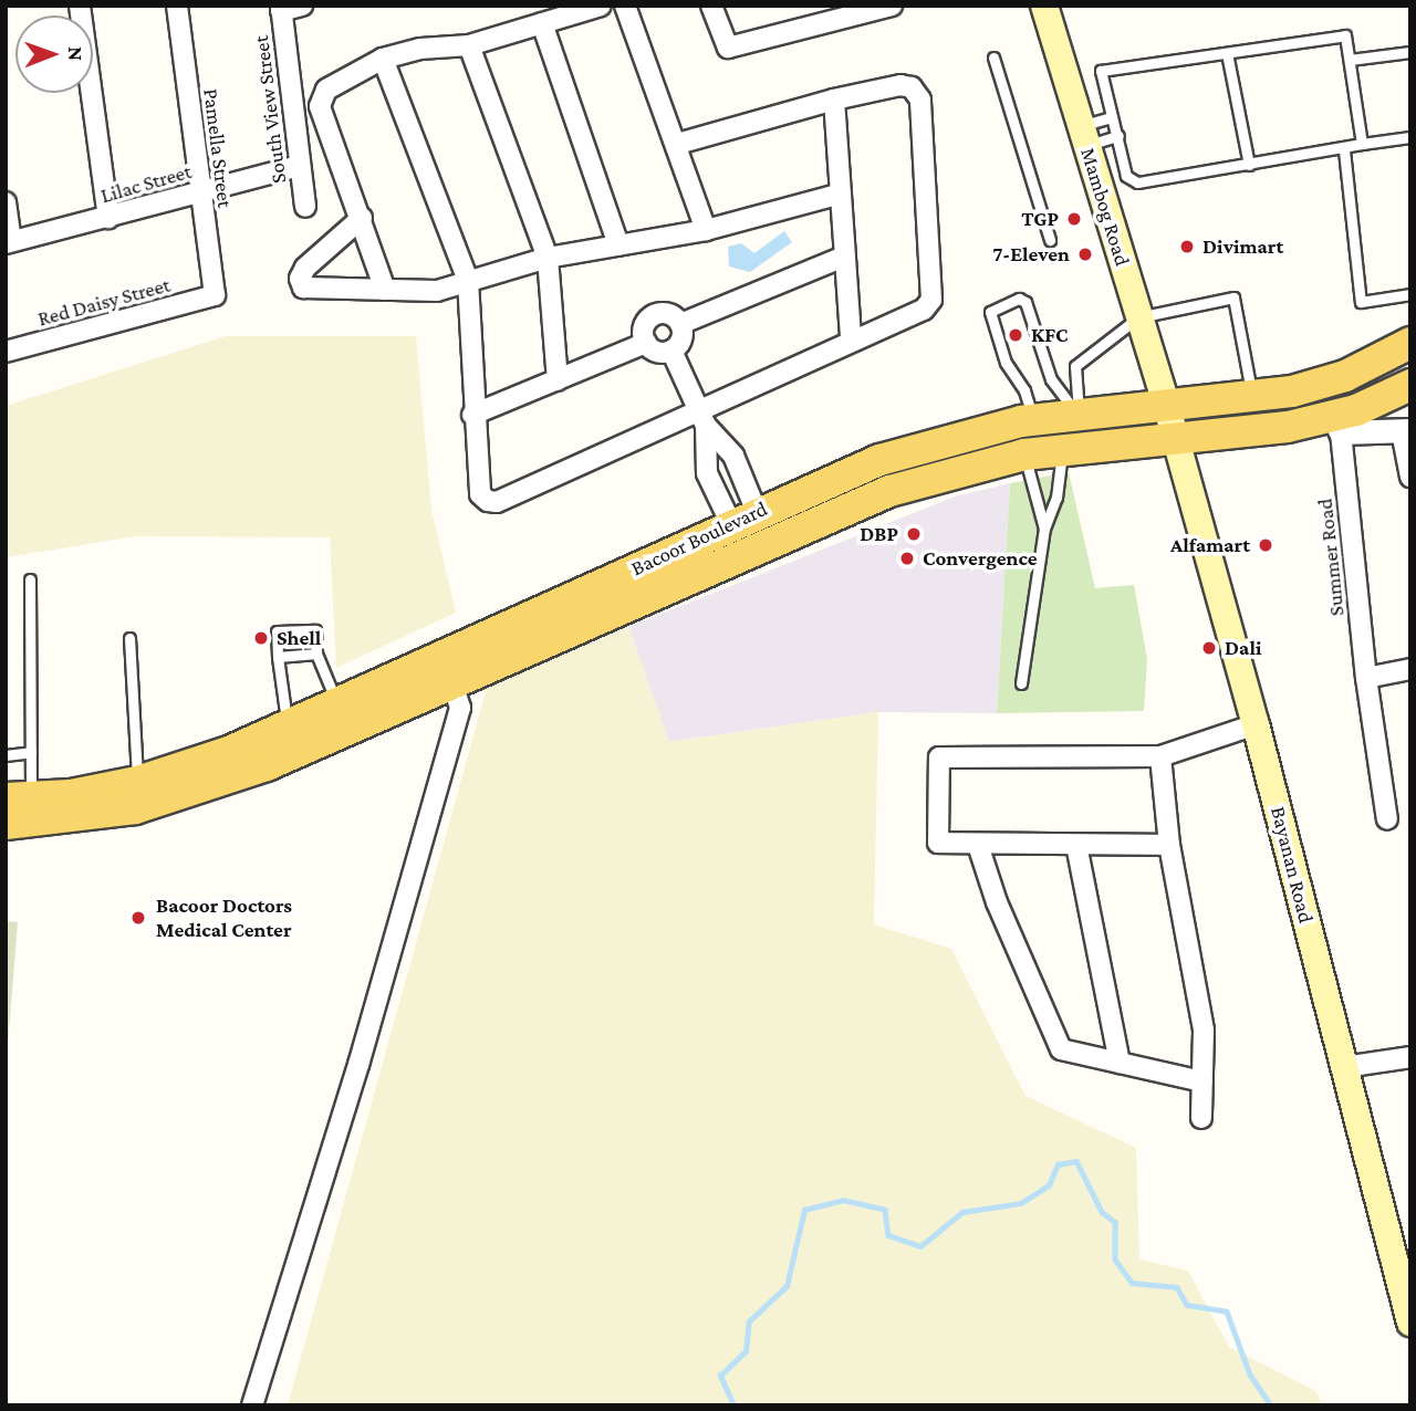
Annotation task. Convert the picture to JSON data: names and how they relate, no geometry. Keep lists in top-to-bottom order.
{
  "streets": {
    "main road": ["Mambog Road", "Bacoor Boulevard", "Bayanan Road"],
    "street": [
      "South View Street",
      "Pamella Street",
      "Lilac Street",
      "Red Daisy Street",
      "Summer Road"
    ]
  },
  "crossings": [
    ["South View Street", "Lilac Street"],
    ["Pamella Street", "Lilac Street"],
    ["Pamella Street", "Red Daisy Street"],
    ["Mambog Road", "Bacoor Boulevard"],
    ["Mambog Road", "Bayanan Road"],
    ["Bacoor Boulevard", "Summer Road"],
    ["Bacoor Boulevard", "Bayanan Road"]
  ],
  "places": [
    "TGP",
    "Divimart",
    "7-Eleven",
    "KFC",
    "DBP",
    "Alfamart",
    "Convergence",
    "Shell",
    "Dali",
    "Bacoor Doctors Medical Center"
  ],
  "north": "right"
}
